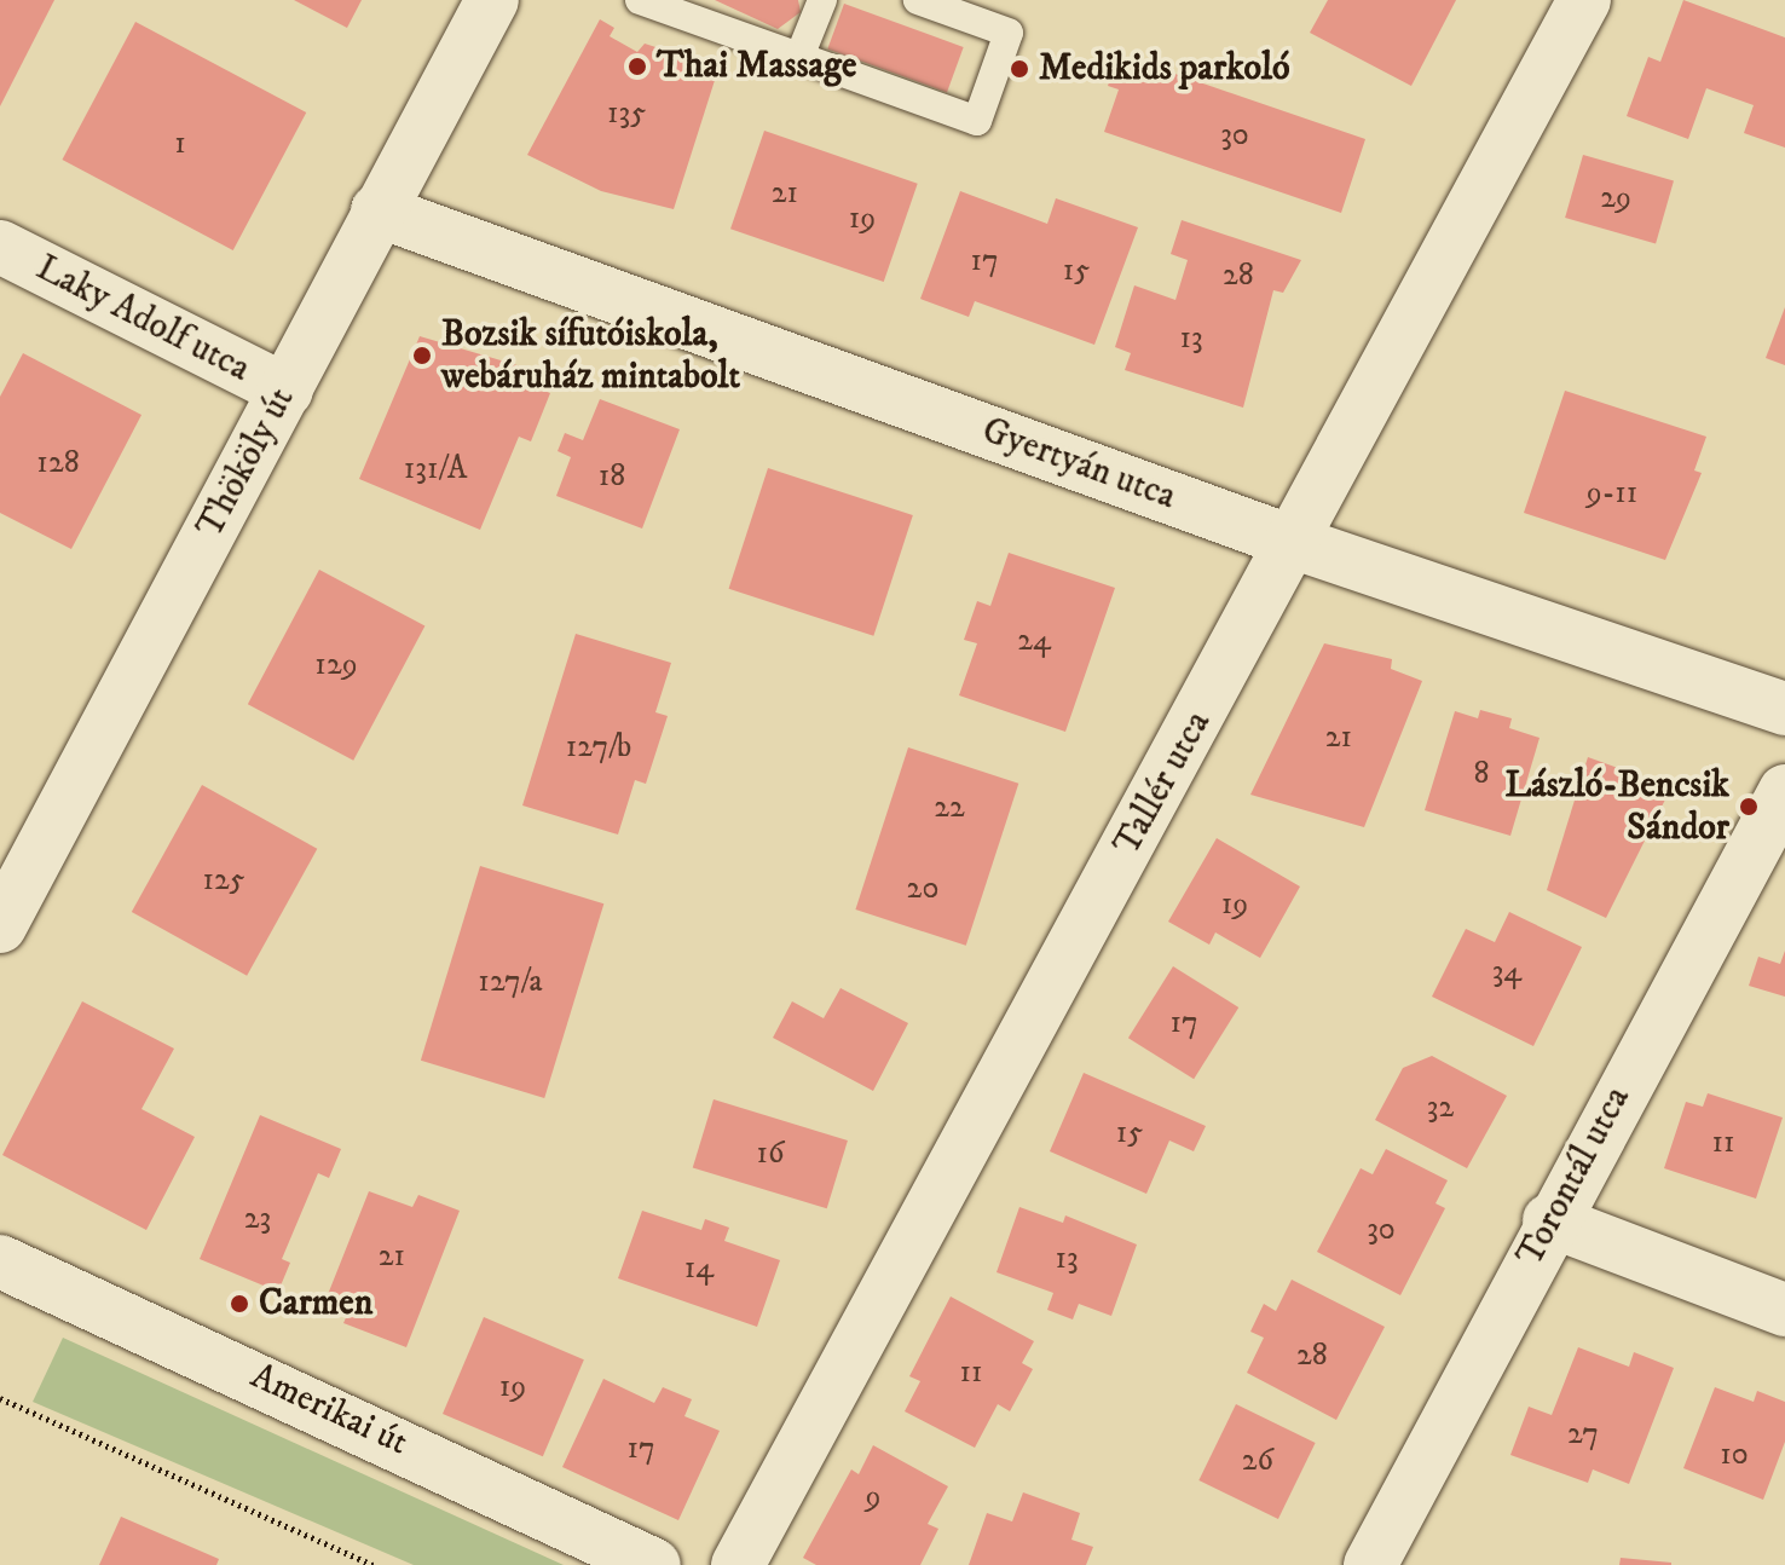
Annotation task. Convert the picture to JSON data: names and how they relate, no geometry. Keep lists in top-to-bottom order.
{
  "streets": {
    "street": [
      "Laky Adolf utca",
      "Thököly út",
      "Gyertyán utca",
      "Tallér utca",
      "Torontál utca",
      "Amerikai út"
    ]
  },
  "crossings": [
    ["Laky Adolf utca", "Thököly út"],
    ["Thököly út", "Gyertyán utca"],
    ["Gyertyán utca", "Tallér utca"]
  ],
  "places": [
    "Thai Massage",
    "Medikids parkoló",
    "Bozsik sífutóiskola, webáruház mintabolt",
    "László-Bencsik Sándor",
    "Carmen"
  ],
  "house_numbers": [
    "135",
    "30",
    "1",
    "21",
    "29",
    "19",
    "17",
    "15",
    "28",
    "13",
    "128",
    "131/A",
    "18",
    "9-11",
    "24",
    "129",
    "21",
    "127/b",
    "8",
    "22",
    "125",
    "20",
    "19",
    "34",
    "127/a",
    "17",
    "32",
    "15",
    "11",
    "16",
    "23",
    "30",
    "21",
    "13",
    "14",
    "28",
    "11",
    "19",
    "27",
    "17",
    "10",
    "26",
    "9"
  ]
}
